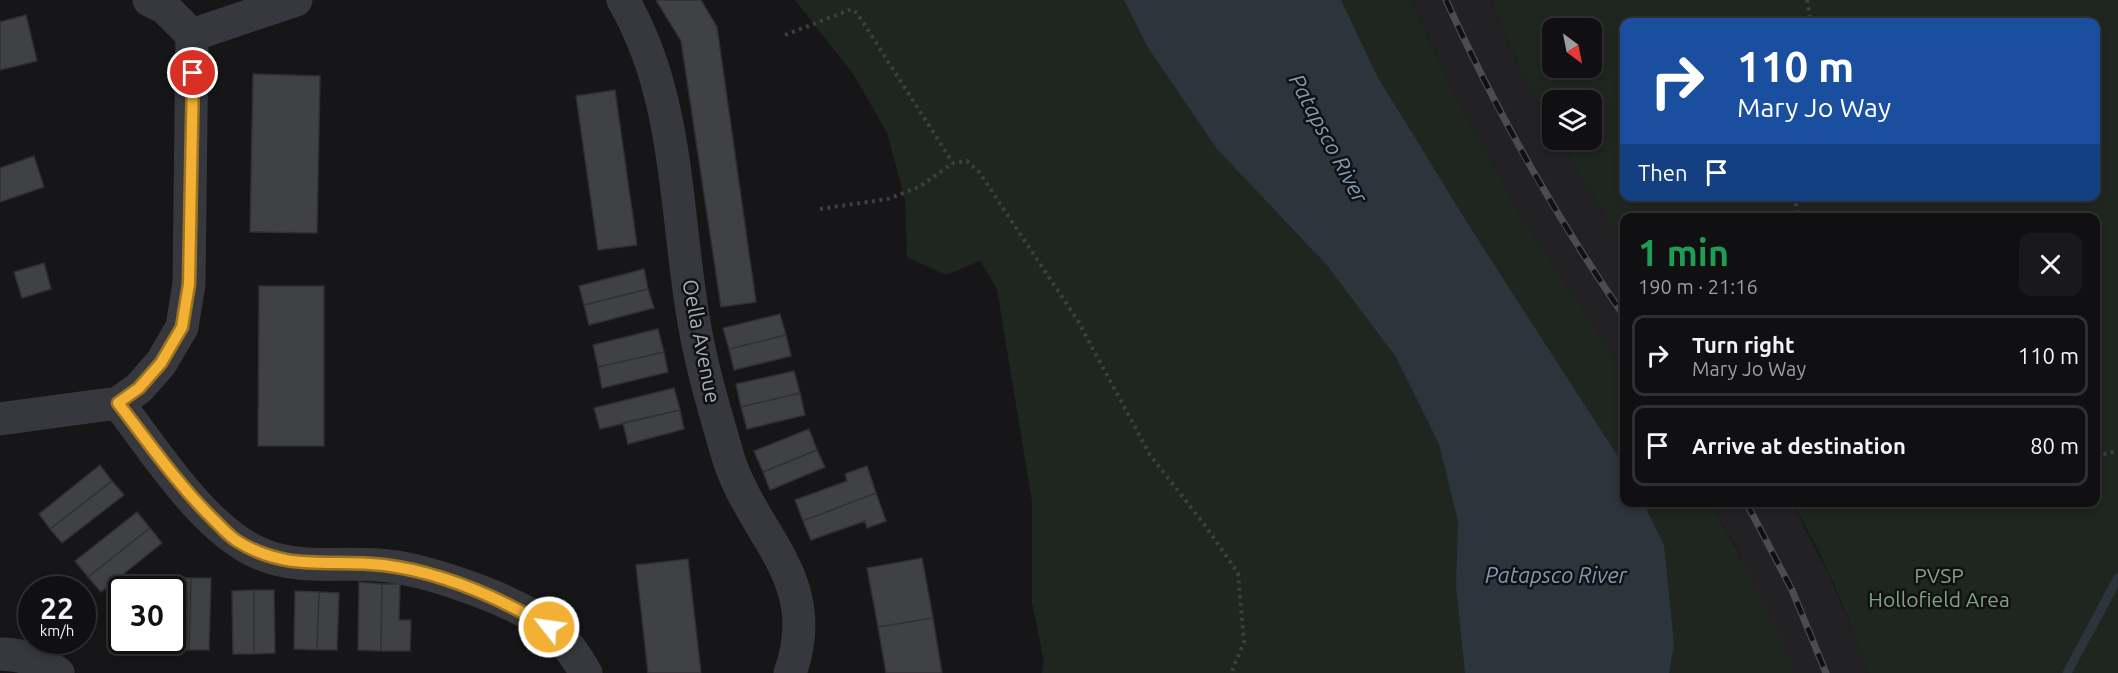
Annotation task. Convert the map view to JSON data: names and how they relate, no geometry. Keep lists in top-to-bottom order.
{
  "streets": {
    "street": ["Oella Avenue"]
  },
  "water": ["Patapsco River"],
  "parks": ["PVSP Hollofield Area"],
  "north": "bottom right",
  "page": {
    "turn": ["110 m", "Mary Jo Way"],
    "then": "Then",
    "heading": ["1 min", "190 m · 21:16"],
    "list": [
      {
        "name": "Turn right",
        "note": "Mary Jo Way",
        "value": "110 m"
      },
      {
        "name": "Arrive at destination",
        "value": "80 m"
      }
    ],
    "speed": "22 km/h",
    "limit": "30"
  }
}
